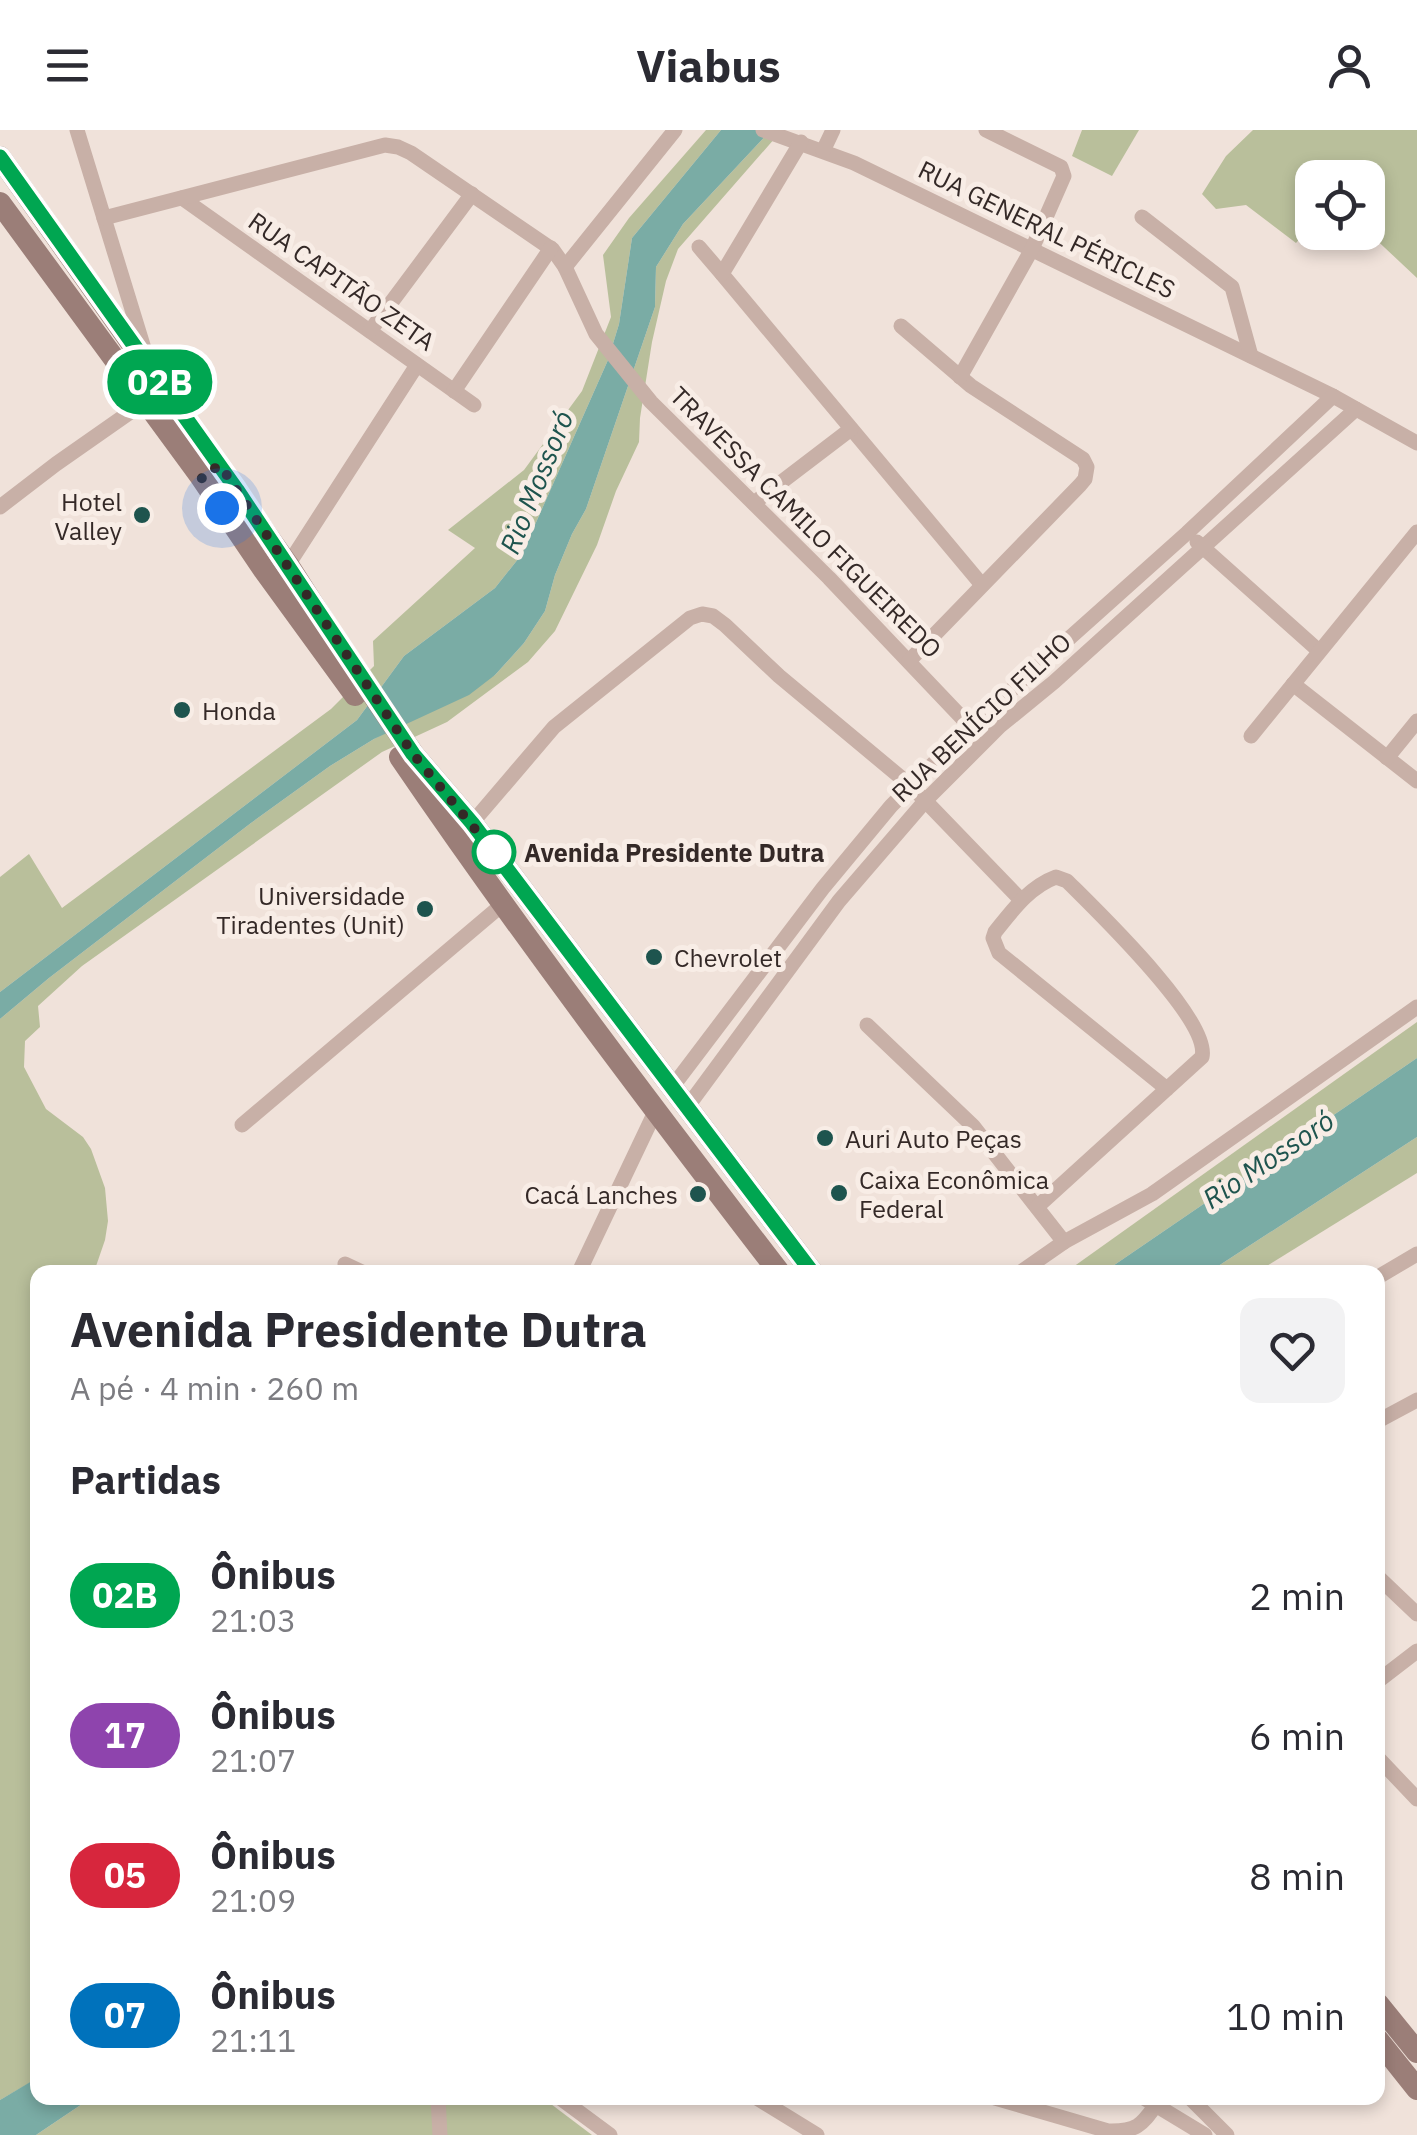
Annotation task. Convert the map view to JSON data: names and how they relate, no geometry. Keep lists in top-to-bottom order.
{
  "streets": {
    "street": [
      "RUA GENERAL PÉRICLES",
      "RUA CAPITÃO ZETA",
      "TRAVESSA CAMILO FIGUEIREDO",
      "RUA BENÍCIO FILHO"
    ]
  },
  "crossings": [
    ["RUA GENERAL PÉRICLES", "RUA BENÍCIO FILHO"],
    ["RUA CAPITÃO ZETA", "TRAVESSA CAMILO FIGUEIREDO"],
    ["TRAVESSA CAMILO FIGUEIREDO", "RUA BENÍCIO FILHO"]
  ],
  "water": ["Rio Mossoró"],
  "places": [
    "Hotel Valley",
    "Honda",
    "Avenida Presidente Dutra",
    "Universidade Tiradentes (Unit)",
    "Chevrolet",
    "Auri Auto Peças",
    "Caixa Econômica Federal",
    "Cacá Lanches"
  ],
  "lines": ["bus line 02B"],
  "page": {
    "header": "Viabus",
    "on_map": "02B",
    "heading": [
      ["Avenida Presidente Dutra", "A pé · 4 min · 260 m"],
      "Partidas"
    ],
    "list": [
      {
        "mark": "02B",
        "name": "Ônibus",
        "note": "21:03",
        "value": "2 min"
      },
      {
        "mark": "17",
        "name": "Ônibus",
        "note": "21:07",
        "value": "6 min"
      },
      {
        "mark": "05",
        "name": "Ônibus",
        "note": "21:09",
        "value": "8 min"
      },
      {
        "mark": "07",
        "name": "Ônibus",
        "note": "21:11",
        "value": "10 min"
      }
    ]
  }
}
